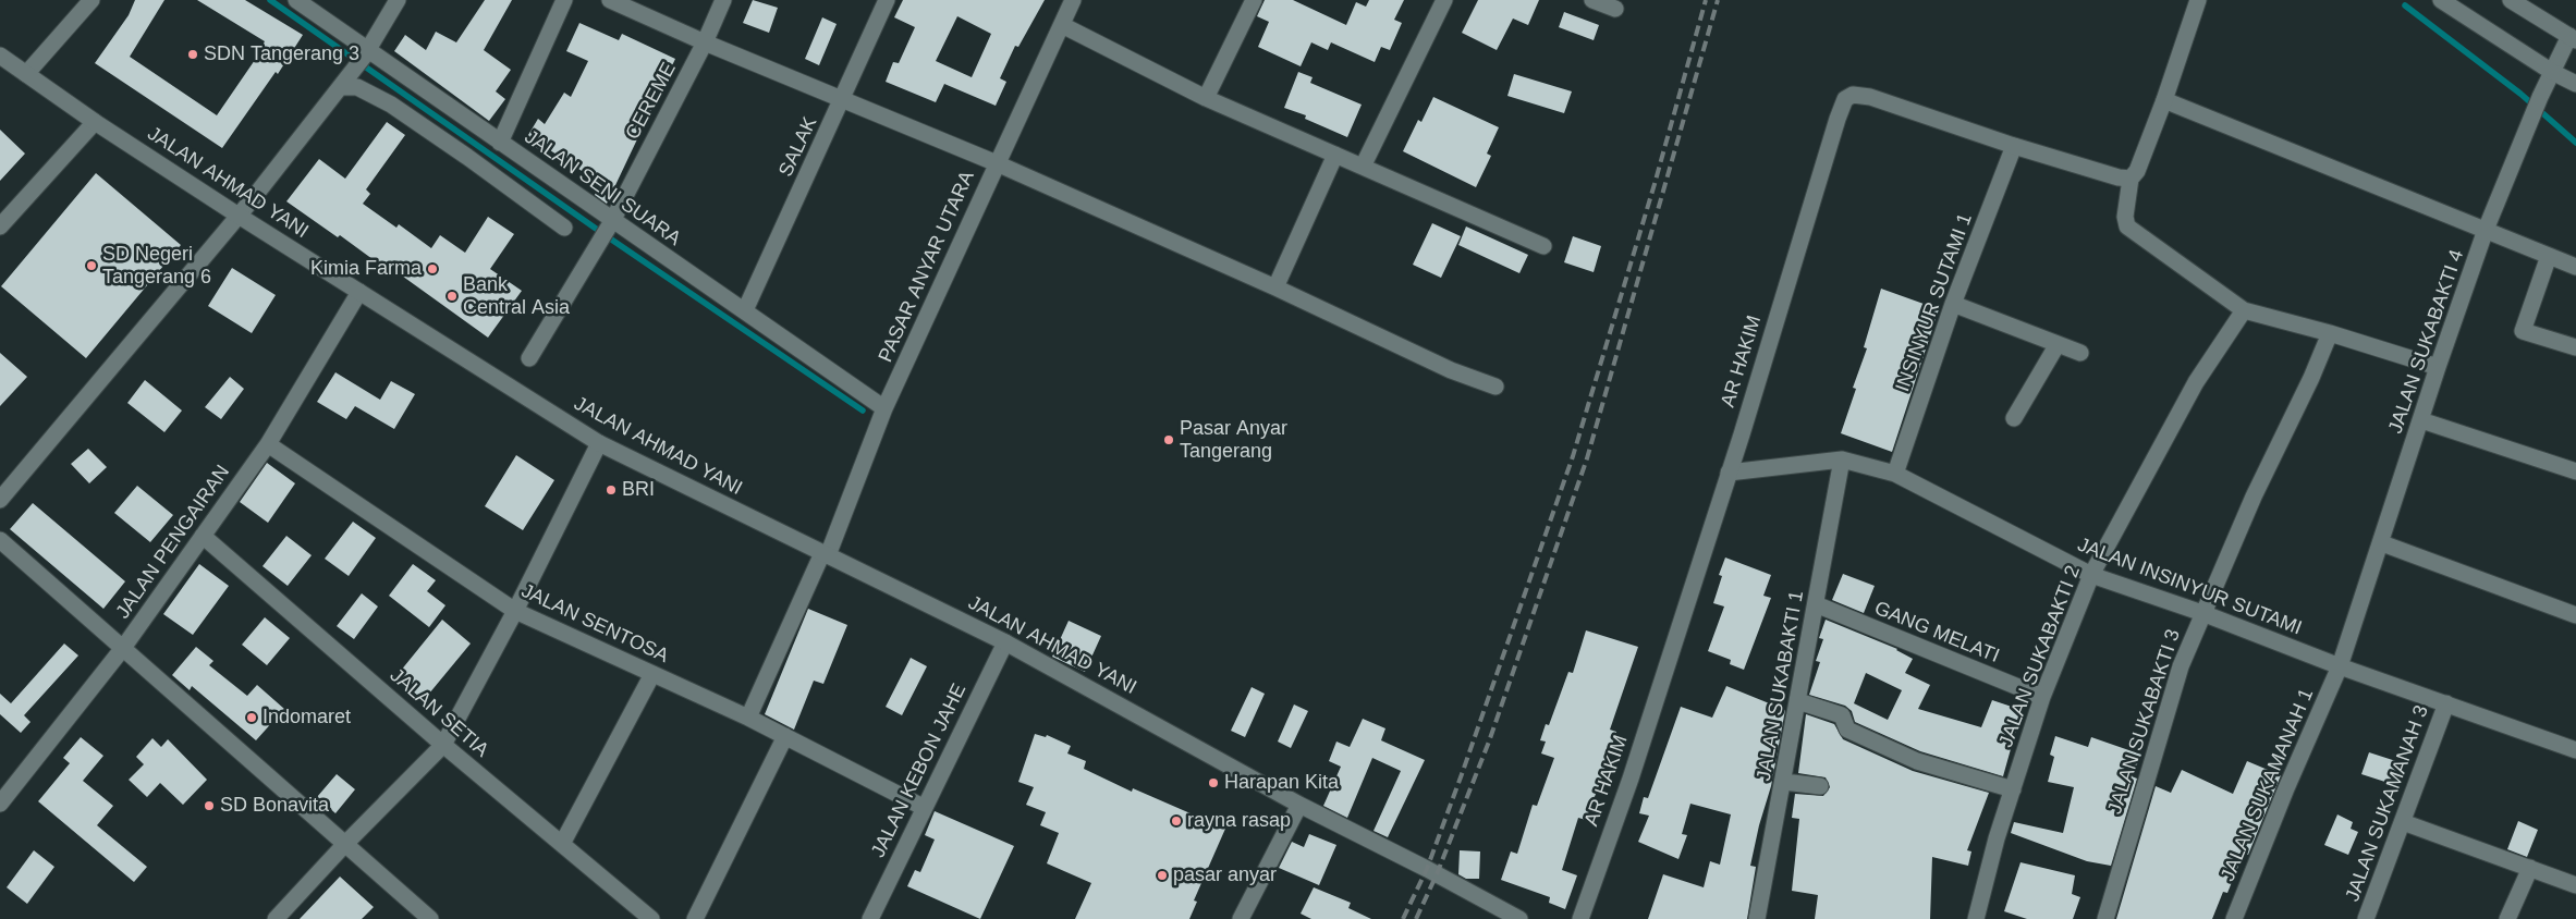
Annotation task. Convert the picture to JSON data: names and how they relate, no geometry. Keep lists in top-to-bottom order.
{
  "streets": {
    "street": [
      "CEREME",
      "SALAK",
      "JALAN AHMAD YANI",
      "JALAN SENI SUARA",
      "PASAR ANYAR UTARA",
      "INSINYUR SUTAMI 1",
      "JALAN SUKABAKTI 4",
      "AR HAKIM",
      "JALAN PENGAIRAN",
      "JALAN INSINYUR SUTAMI",
      "JALAN SENTOSA",
      "GANG MELATI",
      "JALAN SUKABAKTI 2",
      "JALAN SUKABAKTI 1",
      "JALAN SETIA",
      "JALAN SUKABAKTI 3",
      "JALAN KEBON JAHE",
      "JALAN SUKAMANAH 1",
      "JALAN SUKAMANAH 3"
    ]
  },
  "crossings": [
    ["CEREME", "JALAN SENI SUARA"],
    ["SALAK", "JALAN SENI SUARA"],
    ["JALAN AHMAD YANI", "PASAR ANYAR UTARA"],
    ["JALAN AHMAD YANI", "JALAN PENGAIRAN"],
    ["JALAN AHMAD YANI", "JALAN KEBON JAHE"],
    ["JALAN SENI SUARA", "PASAR ANYAR UTARA"],
    ["PASAR ANYAR UTARA", "JALAN SENTOSA"],
    ["INSINYUR SUTAMI 1", "AR HAKIM"],
    ["INSINYUR SUTAMI 1", "JALAN INSINYUR SUTAMI"],
    ["JALAN SUKABAKTI 4", "JALAN INSINYUR SUTAMI"],
    ["JALAN SUKABAKTI 4", "JALAN SUKAMANAH 1"],
    ["AR HAKIM", "JALAN INSINYUR SUTAMI"],
    ["JALAN PENGAIRAN", "JALAN SENTOSA"],
    ["JALAN PENGAIRAN", "JALAN SETIA"],
    ["JALAN INSINYUR SUTAMI", "JALAN SUKABAKTI 2"],
    ["JALAN INSINYUR SUTAMI", "JALAN SUKABAKTI 1"],
    ["JALAN INSINYUR SUTAMI", "JALAN SUKABAKTI 3"],
    ["JALAN INSINYUR SUTAMI", "JALAN SUKAMANAH 1"],
    ["JALAN INSINYUR SUTAMI", "JALAN SUKAMANAH 3"],
    ["JALAN SENTOSA", "JALAN KEBON JAHE"],
    ["GANG MELATI", "JALAN SUKABAKTI 2"],
    ["GANG MELATI", "JALAN SUKABAKTI 1"]
  ],
  "places": [
    "SDN Tangerang 3",
    "SD Negeri Tangerang 6",
    "Kimia Farma",
    "Bank Central Asia",
    "Pasar Anyar Tangerang",
    "BRI",
    "Indomaret",
    "Harapan Kita",
    "SD Bonavita",
    "rayna rasap",
    "pasar anyar"
  ]
}
